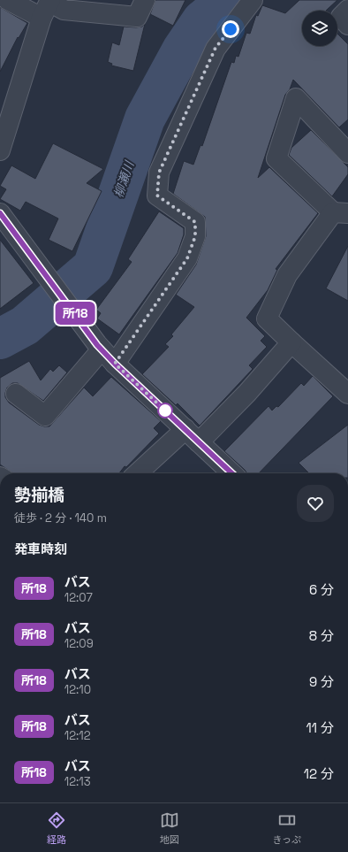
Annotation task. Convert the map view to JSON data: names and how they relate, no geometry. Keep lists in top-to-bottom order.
{
  "water": ["柳瀬川"],
  "lines": ["bus line 所18"],
  "page": {
    "on_map": "所18",
    "heading": [
      ["勢揃橋", "徒歩 · 2 分 · 140 m"],
      "発車時刻"
    ],
    "list": [
      {
        "mark": "所18",
        "name": "バス",
        "note": "12:07",
        "value": "6 分"
      },
      {
        "mark": "所18",
        "name": "バス",
        "note": "12:09",
        "value": "8 分"
      },
      {
        "mark": "所18",
        "name": "バス",
        "note": "12:10",
        "value": "9 分"
      },
      {
        "mark": "所18",
        "name": "バス",
        "note": "12:12",
        "value": "11 分"
      },
      {
        "mark": "所18",
        "name": "バス",
        "note": "12:13",
        "value": "12 分"
      }
    ],
    "tabs": ["経路", "地図", "きっぷ"]
  }
}
